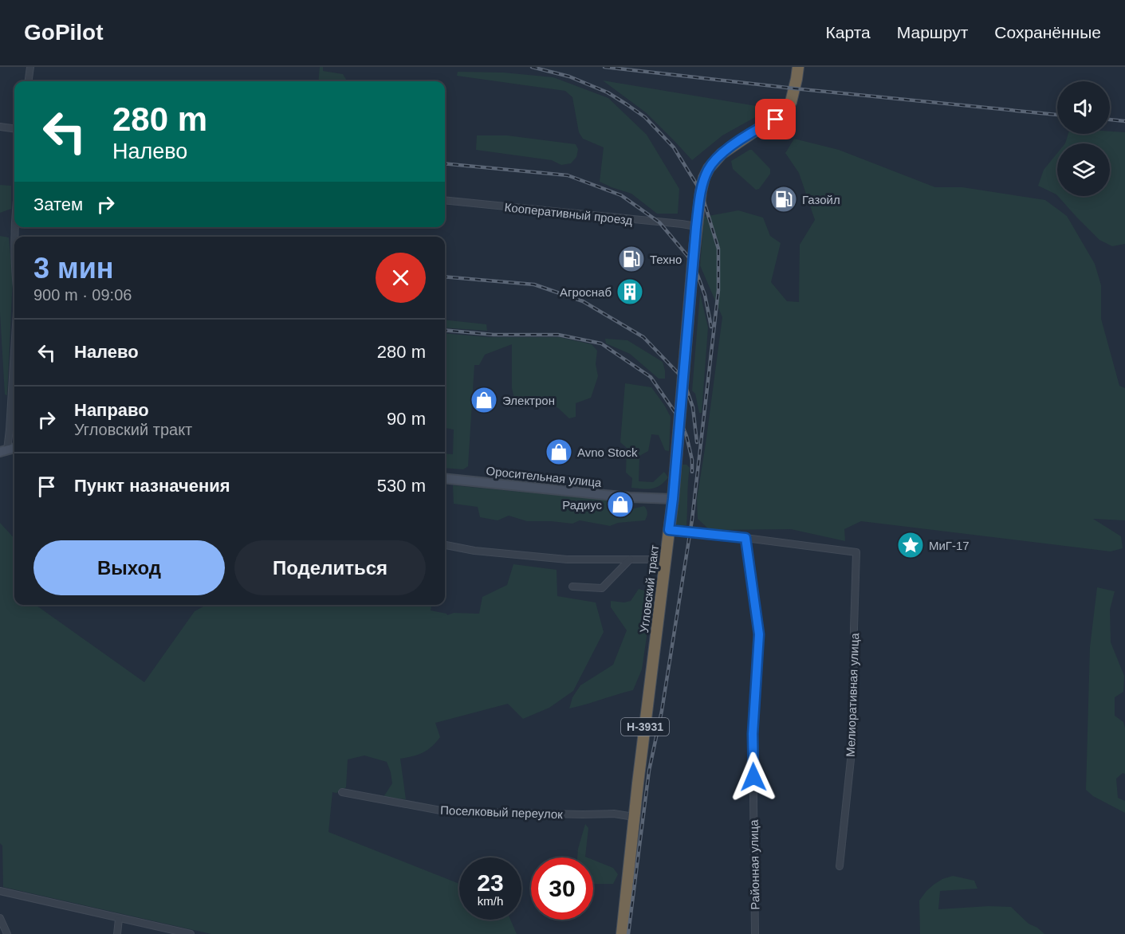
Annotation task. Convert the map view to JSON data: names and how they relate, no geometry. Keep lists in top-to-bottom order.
{
  "streets": {
    "highway": ["Угловский тракт", "Н-3931"],
    "main road": ["Оросительная улица"],
    "street": [
      "Кооперативный проезд",
      "Мелиоративная улица",
      "Поселковый переулок",
      "Районная улица"
    ]
  },
  "crossings": [
    ["Кооперативный проезд", "Угловский тракт"],
    ["Оросительная улица", "Угловский тракт"],
    ["Угловский тракт", "Поселковый переулок"],
    ["Мелиоративная улица", "Районная улица"]
  ],
  "places": {
    "fuel station": ["Газойл", "Техно"],
    "building": ["Агроснаб"],
    "shop": ["Электрон", "Avno Stoсk", "Радиус"],
    "place": ["МиГ-17"]
  },
  "page": {
    "header": "GoPilot",
    "nav": ["Карта", "Маршрут", "Сохранённые"],
    "turn": ["280 m", "Налево"],
    "then": "Затем",
    "heading": ["3 мин", "900 m · 09:06"],
    "list": [
      {
        "name": "Налево",
        "value": "280 m"
      },
      {
        "name": "Направо",
        "note": "Угловский тракт",
        "value": "90 m"
      },
      {
        "name": "Пункт назначения",
        "value": "530 m"
      }
    ],
    "buttons": ["Выход", "Поделиться"],
    "speed": "23 km/h",
    "limit": "30"
  }
}
